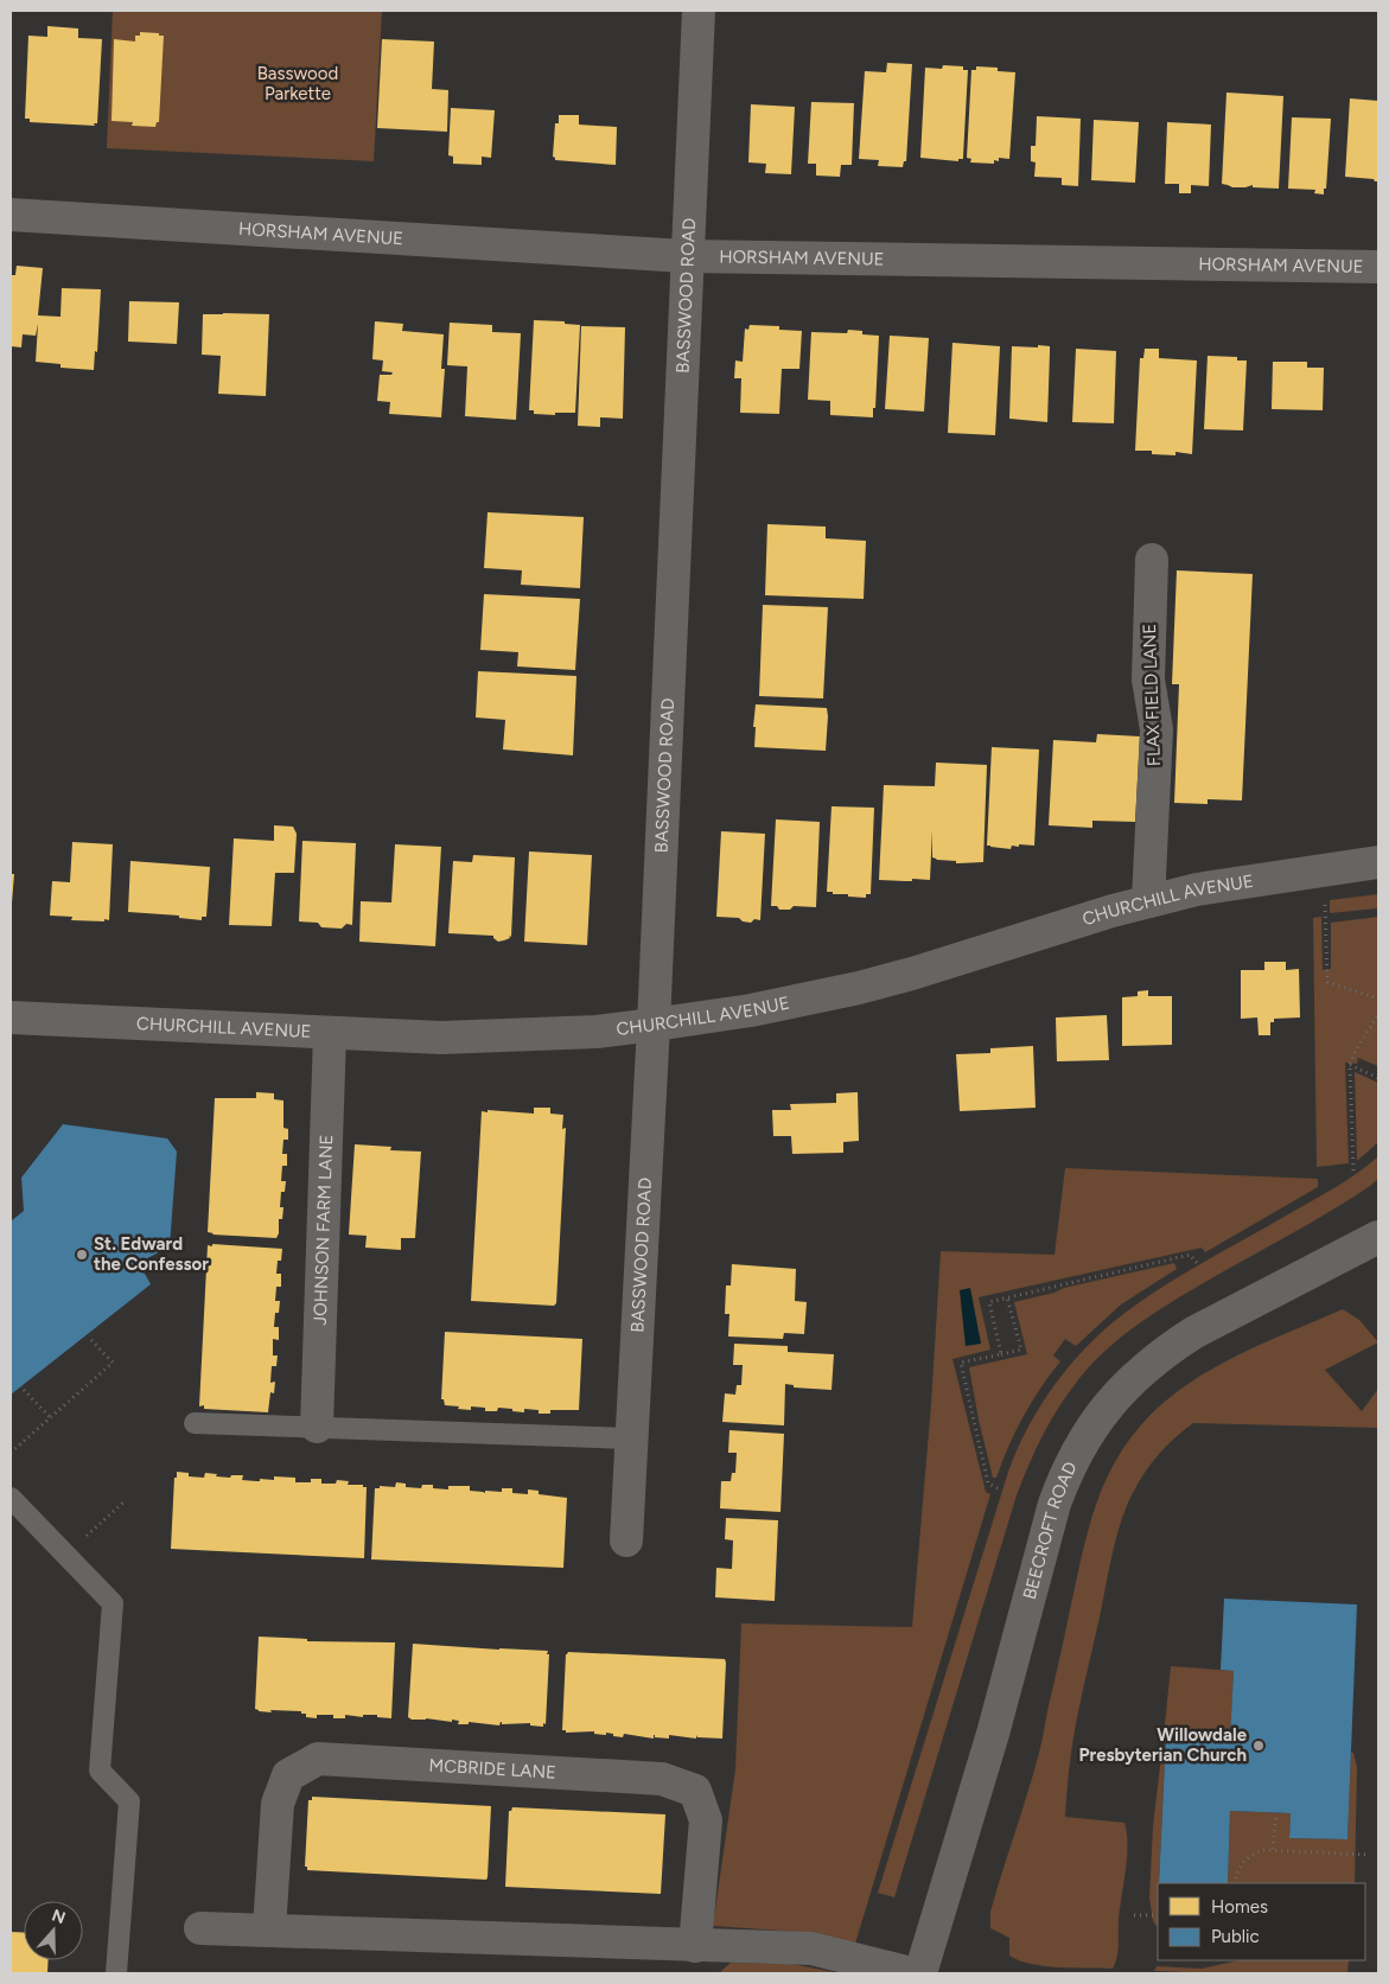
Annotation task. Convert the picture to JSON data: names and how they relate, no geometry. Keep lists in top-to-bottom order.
{
  "streets": {
    "street": [
      "HORSHAM AVENUE",
      "BASSWOOD ROAD",
      "FLAX FIELD LANE",
      "CHURCHILL AVENUE",
      "JOHNSON FARM LANE",
      "BEECROFT ROAD",
      "MCBRIDE LANE"
    ]
  },
  "crossings": [
    ["HORSHAM AVENUE", "BASSWOOD ROAD"],
    ["BASSWOOD ROAD", "CHURCHILL AVENUE"],
    ["FLAX FIELD LANE", "CHURCHILL AVENUE"],
    ["CHURCHILL AVENUE", "JOHNSON FARM LANE"]
  ],
  "parks": ["Basswood Parkette"],
  "places": ["St. Edward the Confessor", "Willowdale Presbyterian Church"],
  "legend": ["Homes", "Public"],
  "north": "top"
}
